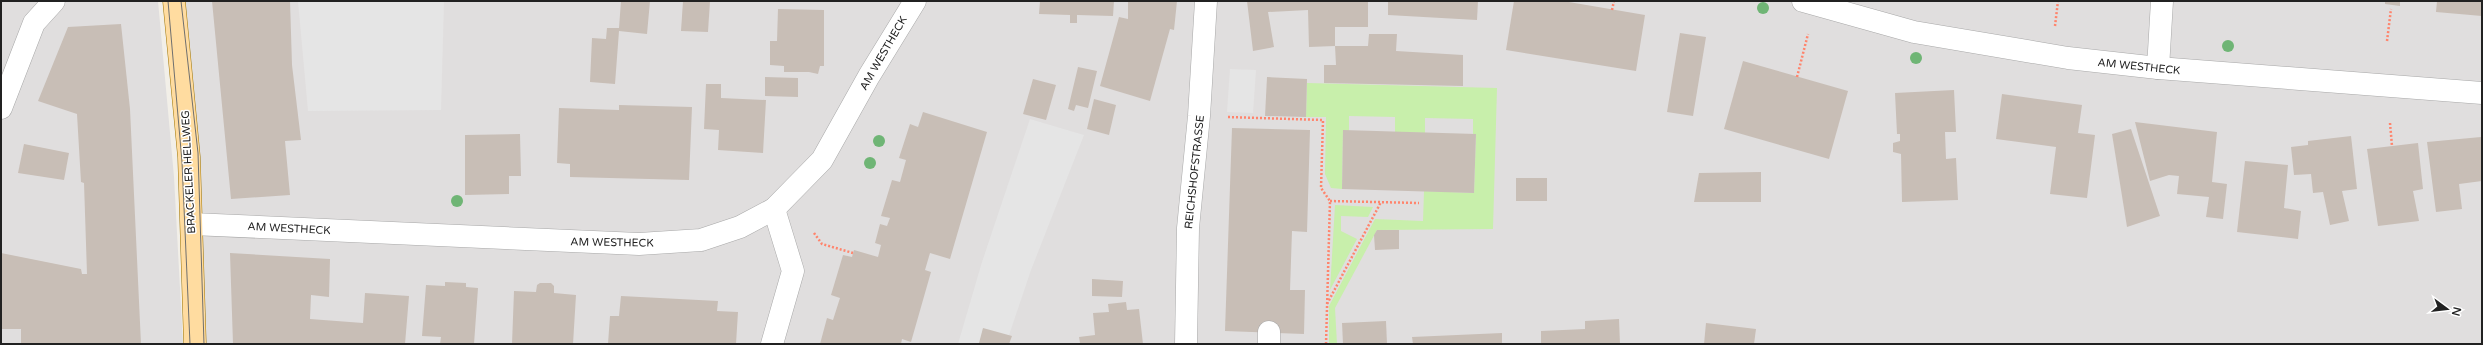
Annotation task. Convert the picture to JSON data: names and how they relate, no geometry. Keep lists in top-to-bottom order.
{
  "streets": {
    "main road": ["BRACKELER HELLWEG"],
    "street": ["AM WESTHECK", "REICHSHOFSTRASSE"]
  },
  "crossings": [
    ["AM WESTHECK", "BRACKELER HELLWEG"]
  ],
  "north": "right"
}
